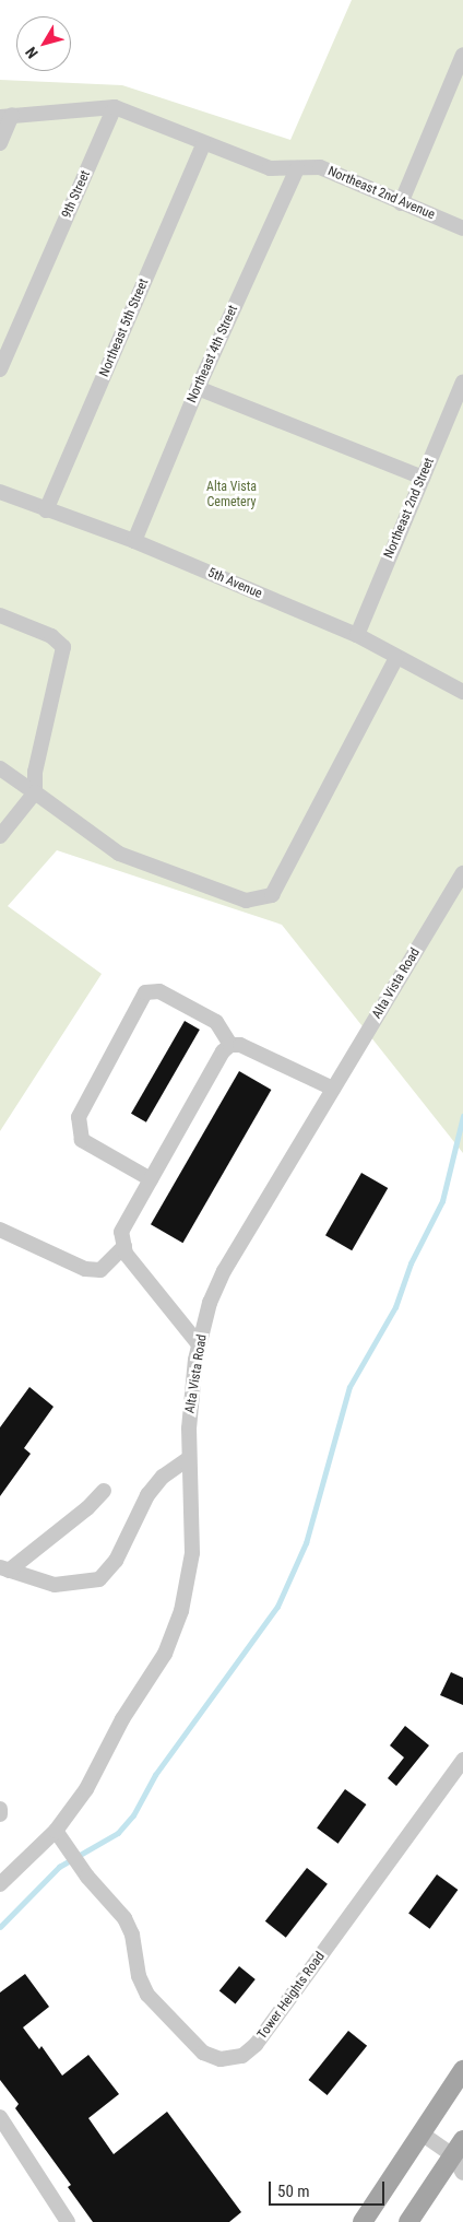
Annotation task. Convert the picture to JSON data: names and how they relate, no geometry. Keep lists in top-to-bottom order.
{
  "streets": {
    "street": [
      "Northeast 2nd Avenue",
      "9th Street",
      "Northeast 5th Street",
      "Northeast 4th Street",
      "Northeast 2nd Street",
      "5th Avenue",
      "Alta Vista Road",
      "Tower Heights Road"
    ]
  },
  "crossings": [
    ["Northeast 2nd Avenue", "Northeast 5th Street"],
    ["Northeast 2nd Avenue", "Northeast 4th Street"],
    ["Northeast 5th Street", "5th Avenue"],
    ["Northeast 4th Street", "5th Avenue"],
    ["Northeast 2nd Street", "5th Avenue"],
    ["Alta Vista Road", "Tower Heights Road"]
  ],
  "parks": ["Alta Vista Cemetery"],
  "scale_bar": "50 m",
  "north": "bottom left"
}
